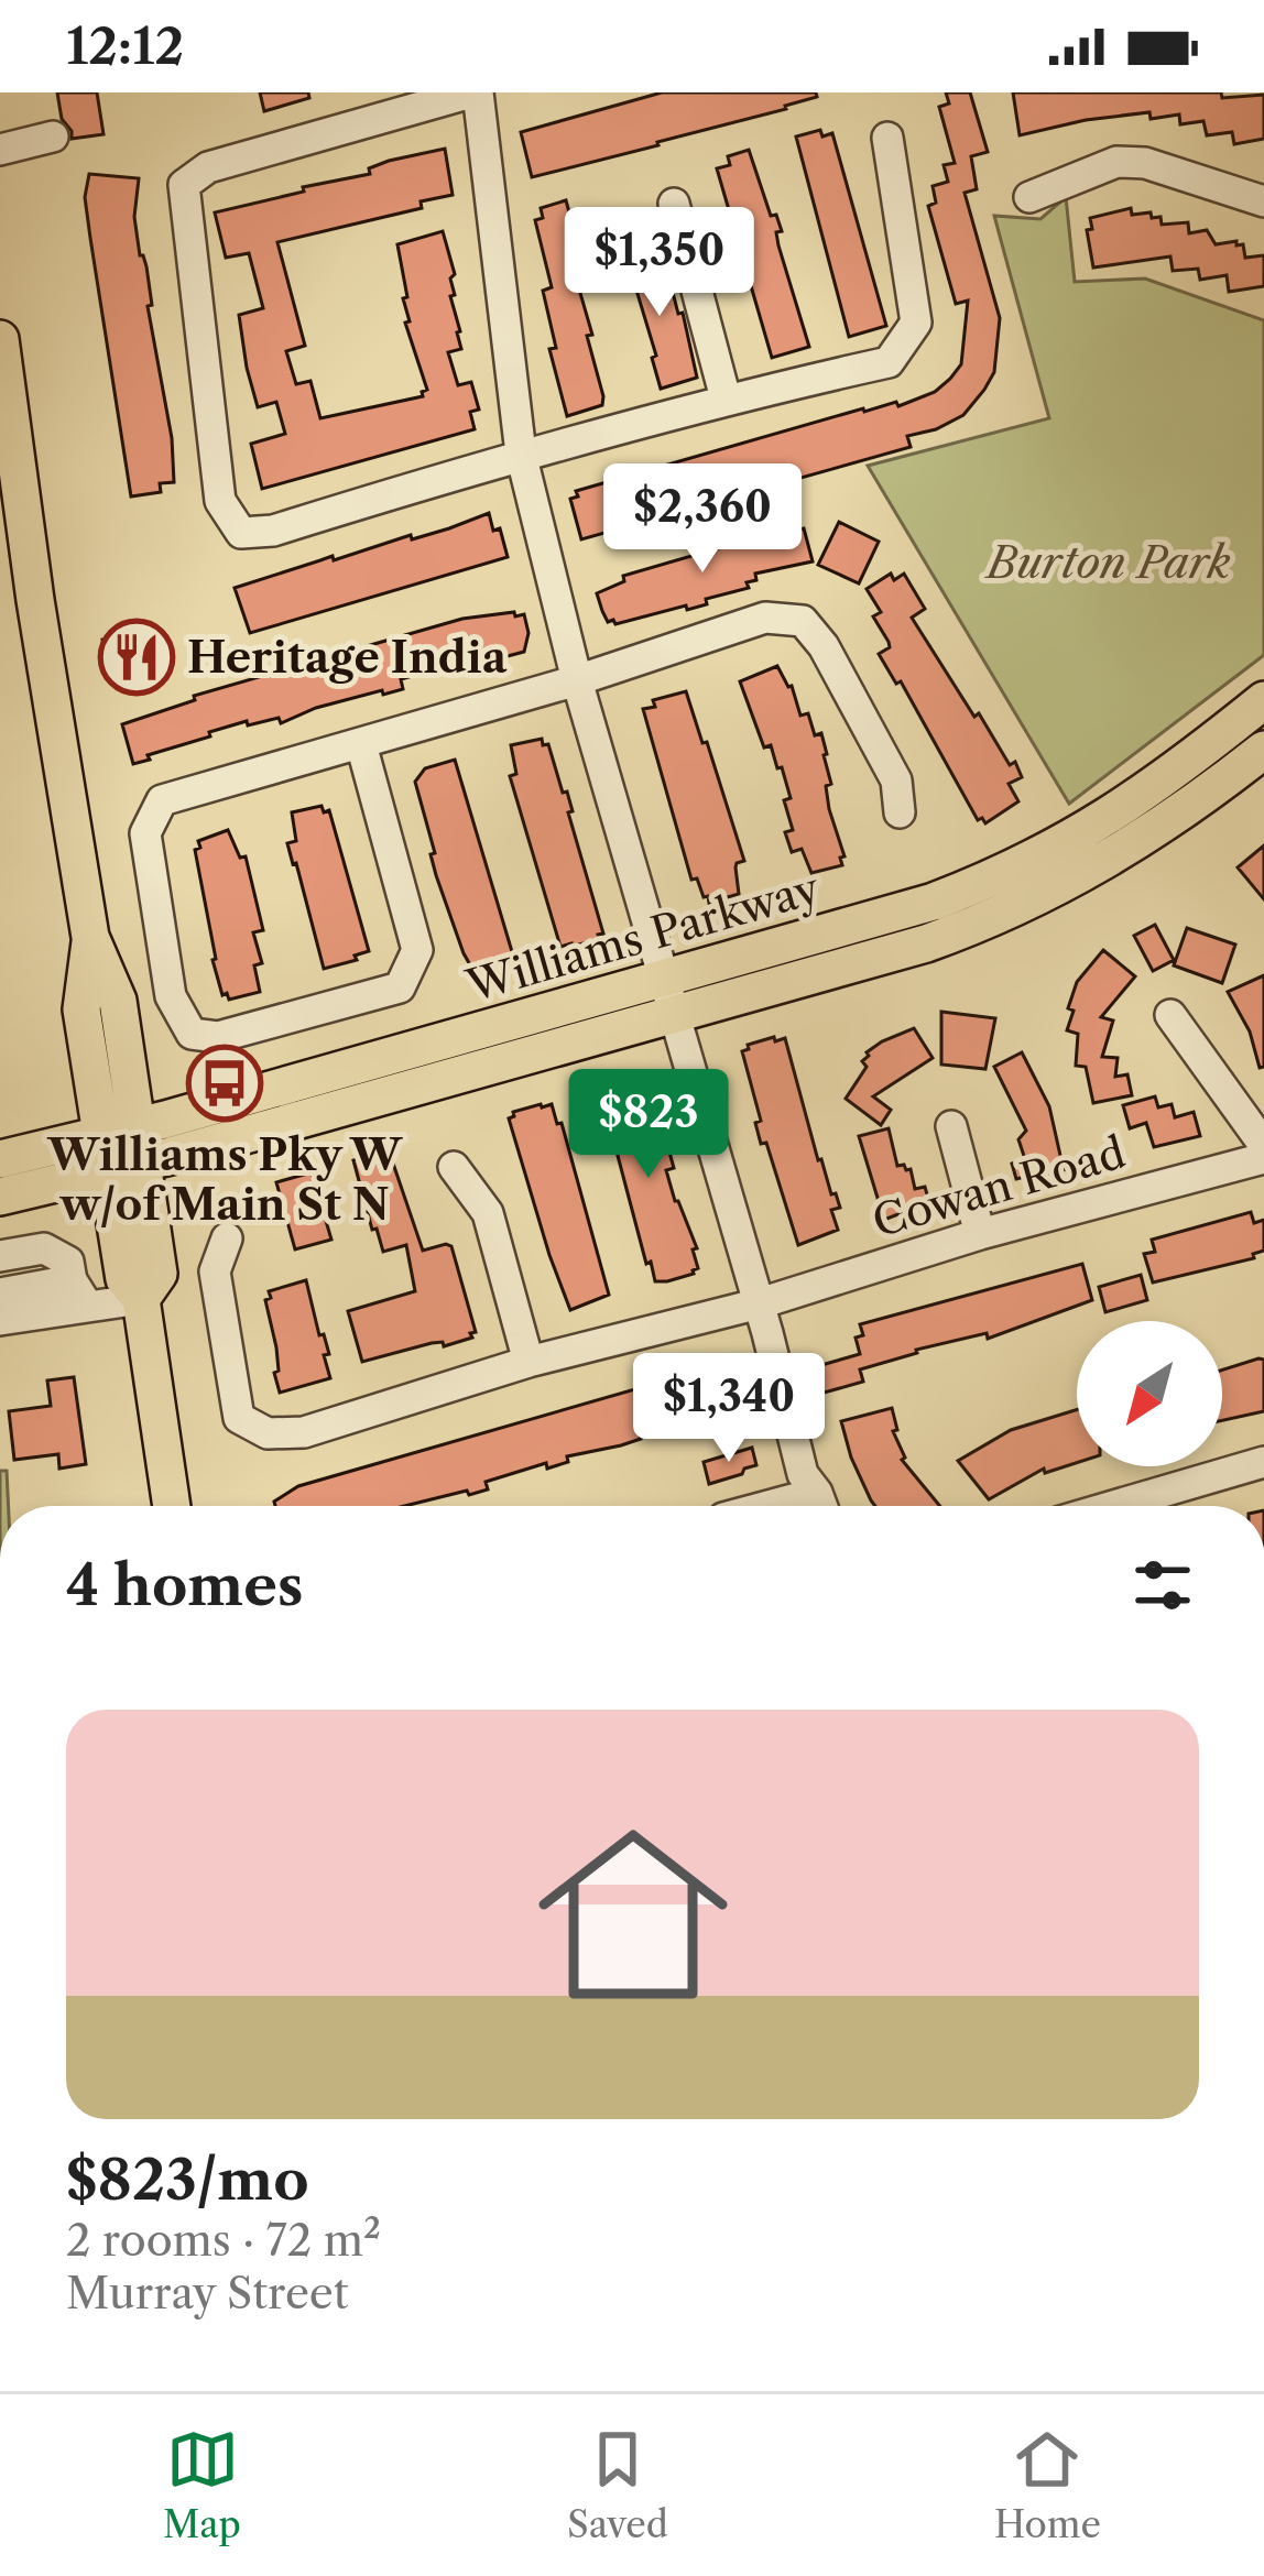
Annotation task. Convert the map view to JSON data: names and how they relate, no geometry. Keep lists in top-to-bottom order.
{
  "streets": {
    "main road": ["Williams Parkway"],
    "street": ["Cowan Road"]
  },
  "parks": ["Burton Park"],
  "places": {
    "restaurant": ["Heritage India"],
    "bus stop": ["Williams Pky W w/of Main St N"]
  },
  "north": "bottom left",
  "page": {
    "status": "12:12",
    "price": [
      "$1,350",
      "$2,360",
      "$823",
      "$1,340"
    ],
    "heading": "4 homes",
    "list": [
      {
        "name": "$823/mo",
        "note": "2 rooms · 72 m² · Murray Street"
      }
    ],
    "tabs": ["Map", "Saved", "Home"]
  }
}
